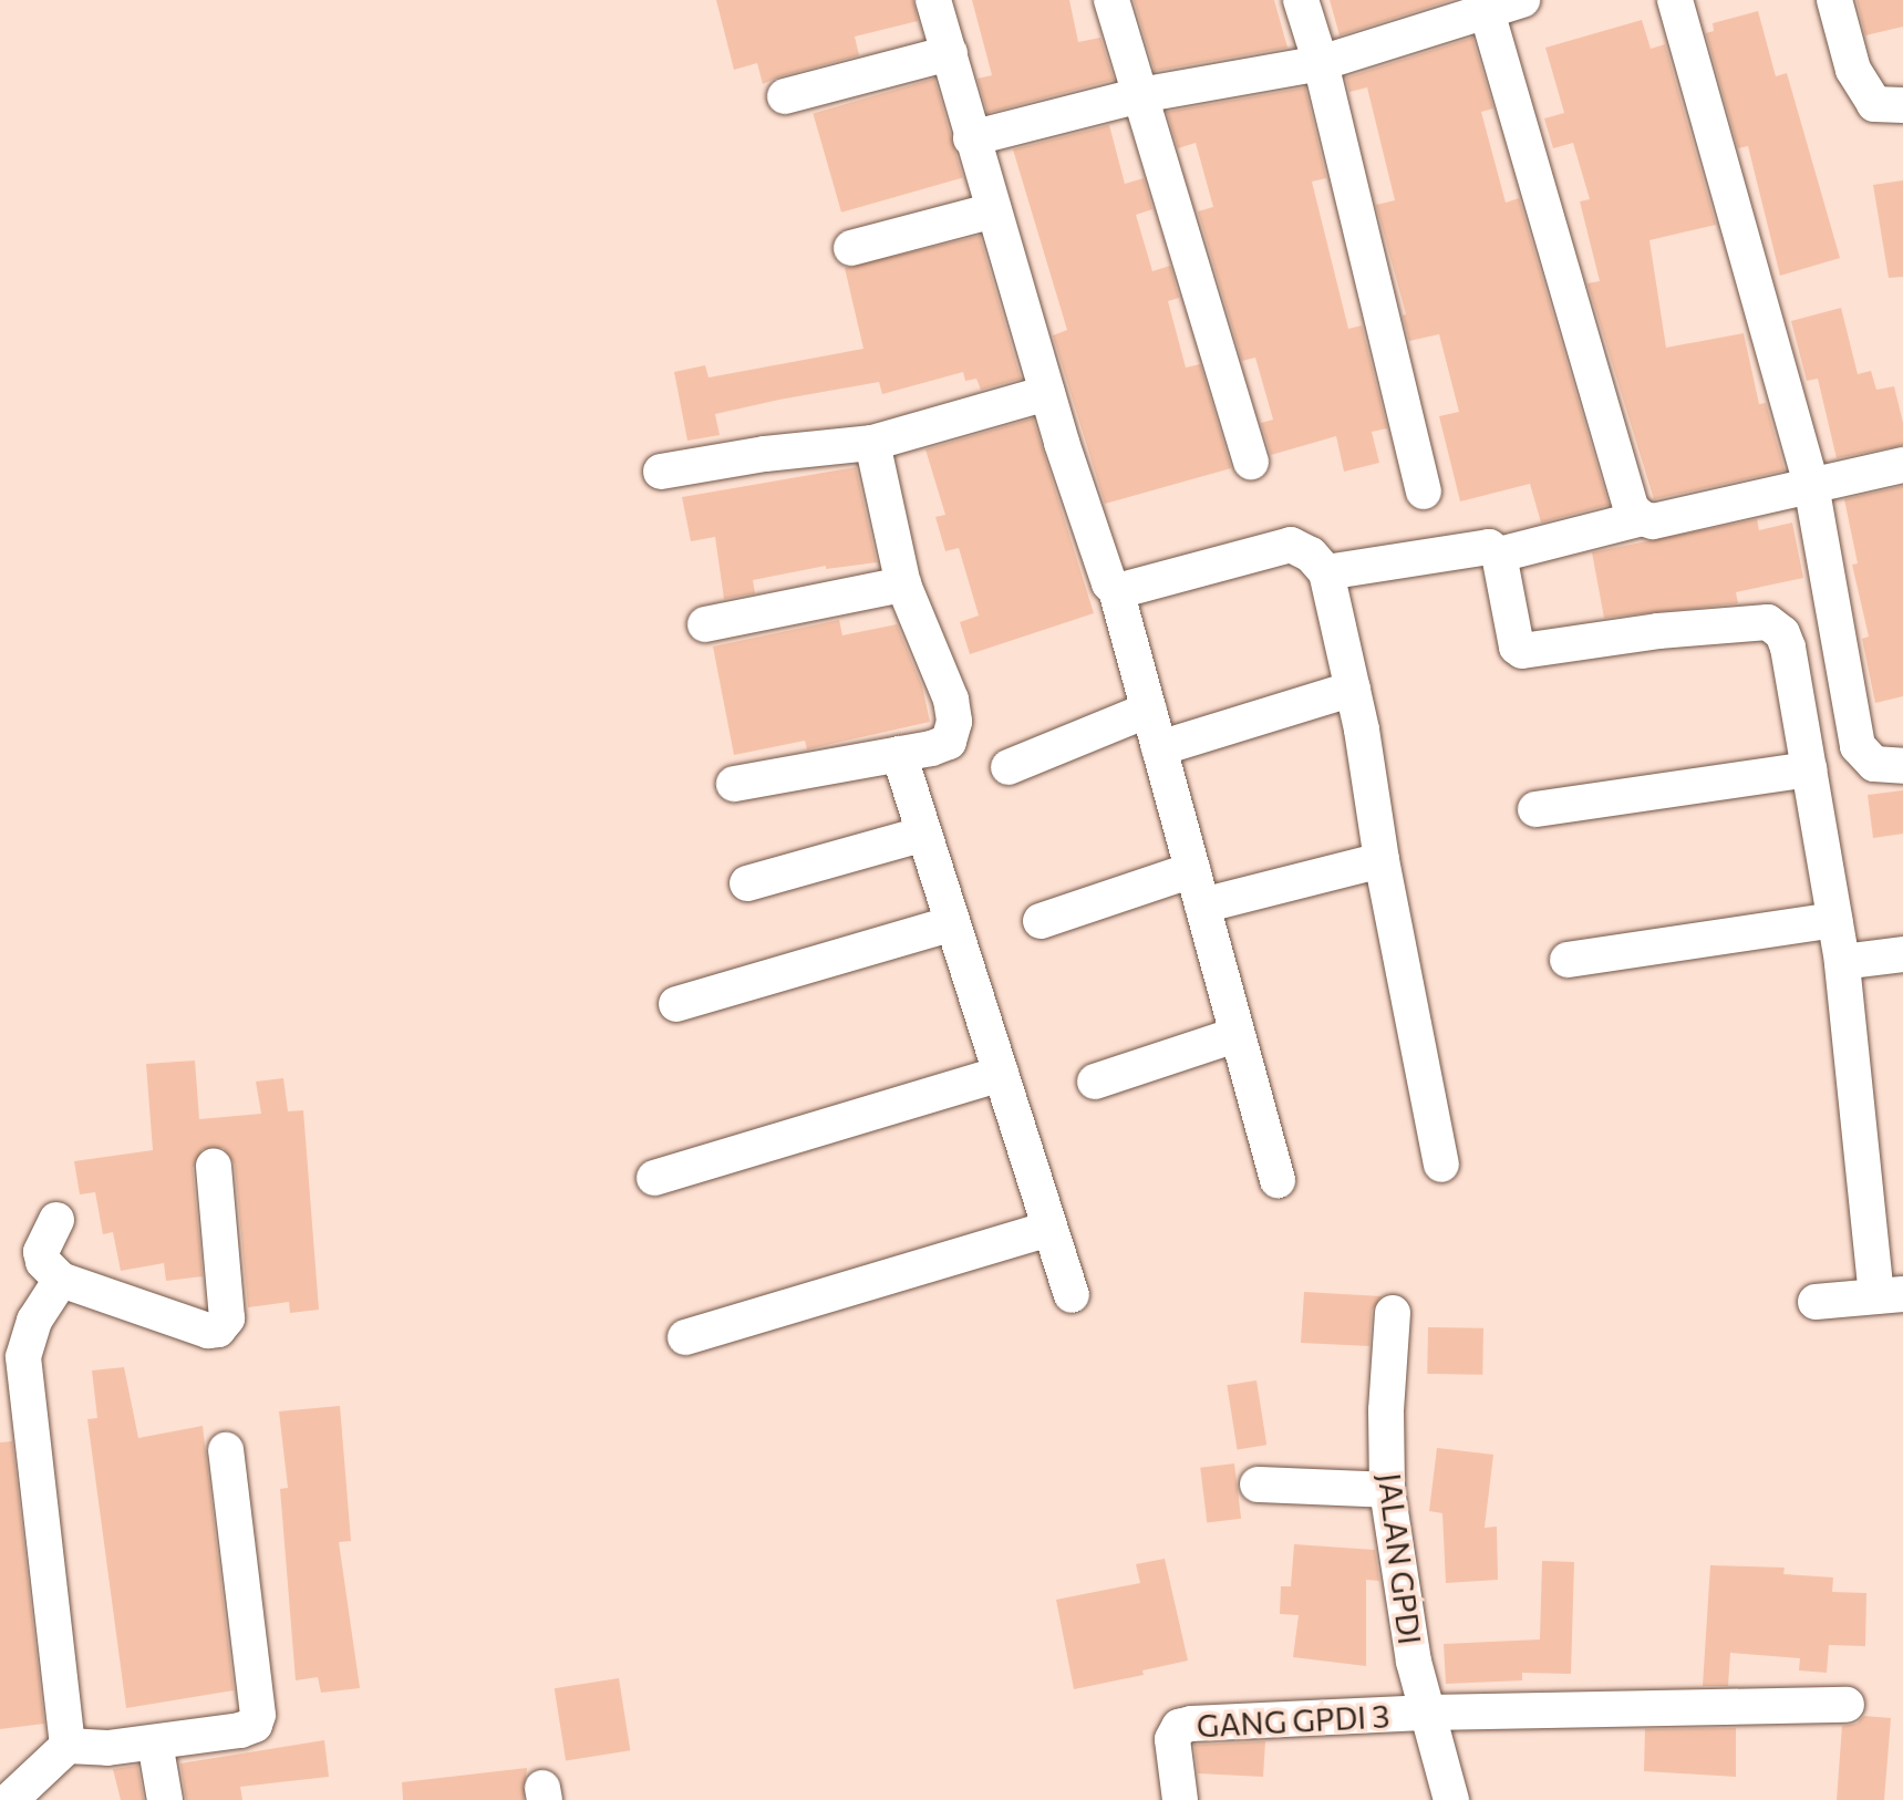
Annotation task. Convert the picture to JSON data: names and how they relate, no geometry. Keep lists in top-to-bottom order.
{
  "streets": {
    "street": ["JALAN GPDI", "GANG GPDI 3"]
  },
  "crossings": [
    ["JALAN GPDI", "GANG GPDI 3"]
  ]
}
